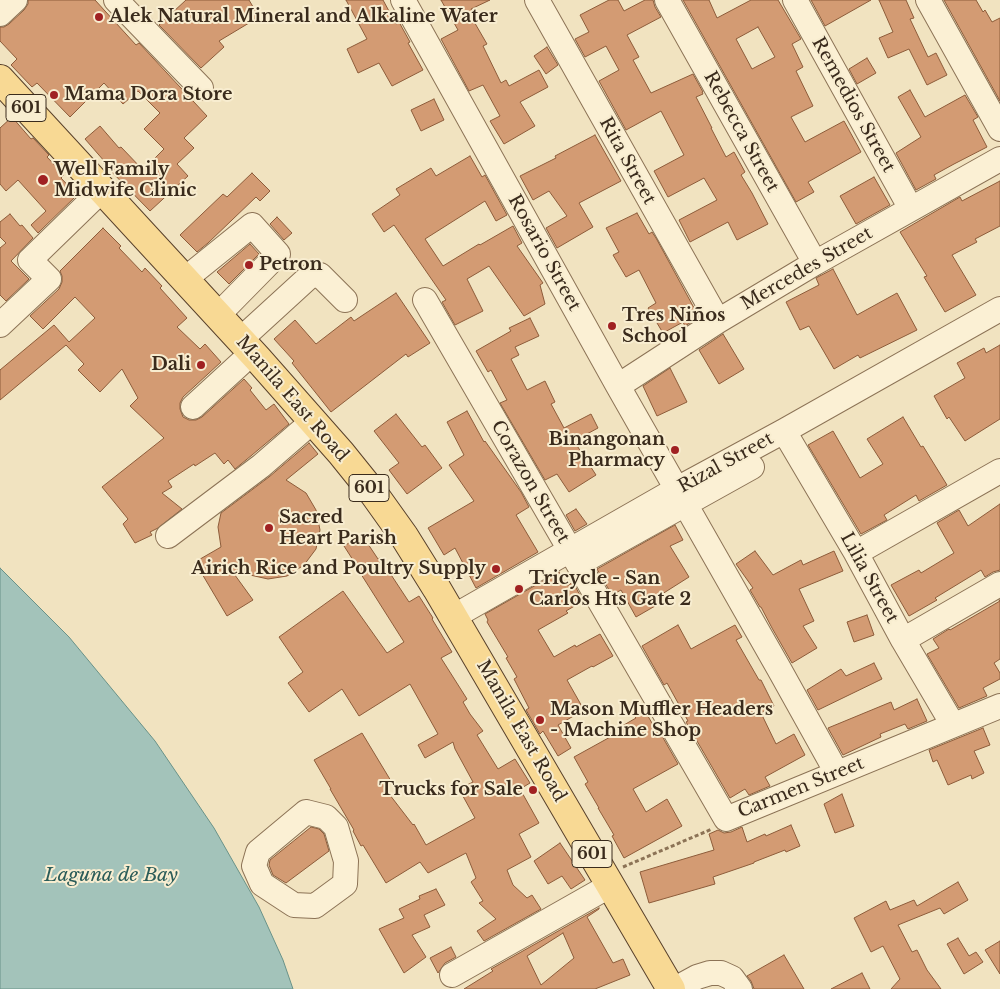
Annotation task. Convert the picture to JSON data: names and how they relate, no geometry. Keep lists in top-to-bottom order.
{
  "streets": {
    "main road": ["601", "Manila East Road"],
    "street": [
      "Remedios Street",
      "Rebecca Street",
      "Rita Street",
      "Rosario Street",
      "Mercedes Street",
      "Rizal Street",
      "Corazon Street",
      "Lilia Street",
      "Carmen Street"
    ]
  },
  "crossings": [
    ["Remedios Street", "Mercedes Street"],
    ["Rebecca Street", "Mercedes Street"],
    ["Rita Street", "Mercedes Street"],
    ["Rosario Street", "Mercedes Street"],
    ["Rosario Street", "Rizal Street"],
    ["Rosario Street", "Carmen Street"],
    ["Manila East Road", "Rizal Street"],
    ["Manila East Road", "Carmen Street"],
    ["Rizal Street", "Corazon Street"],
    ["Rizal Street", "Lilia Street"],
    ["Corazon Street", "Carmen Street"],
    ["Lilia Street", "Carmen Street"]
  ],
  "water": ["Laguna de Bay"],
  "places": [
    "Alek Natural Mineral and Alkaline Water",
    "Mama Dora Store",
    "Well Family Midwife Clinic",
    "Petron",
    "Tres Niños School",
    "Dali",
    "Binangonan Pharmacy",
    "Sacred Heart Parish",
    "Airich Rice and Poultry Supply",
    "Tricycle - San Carlos Hts Gate 2",
    "Mason Muffler Headers - Machine Shop",
    "Trucks for Sale"
  ]
}
